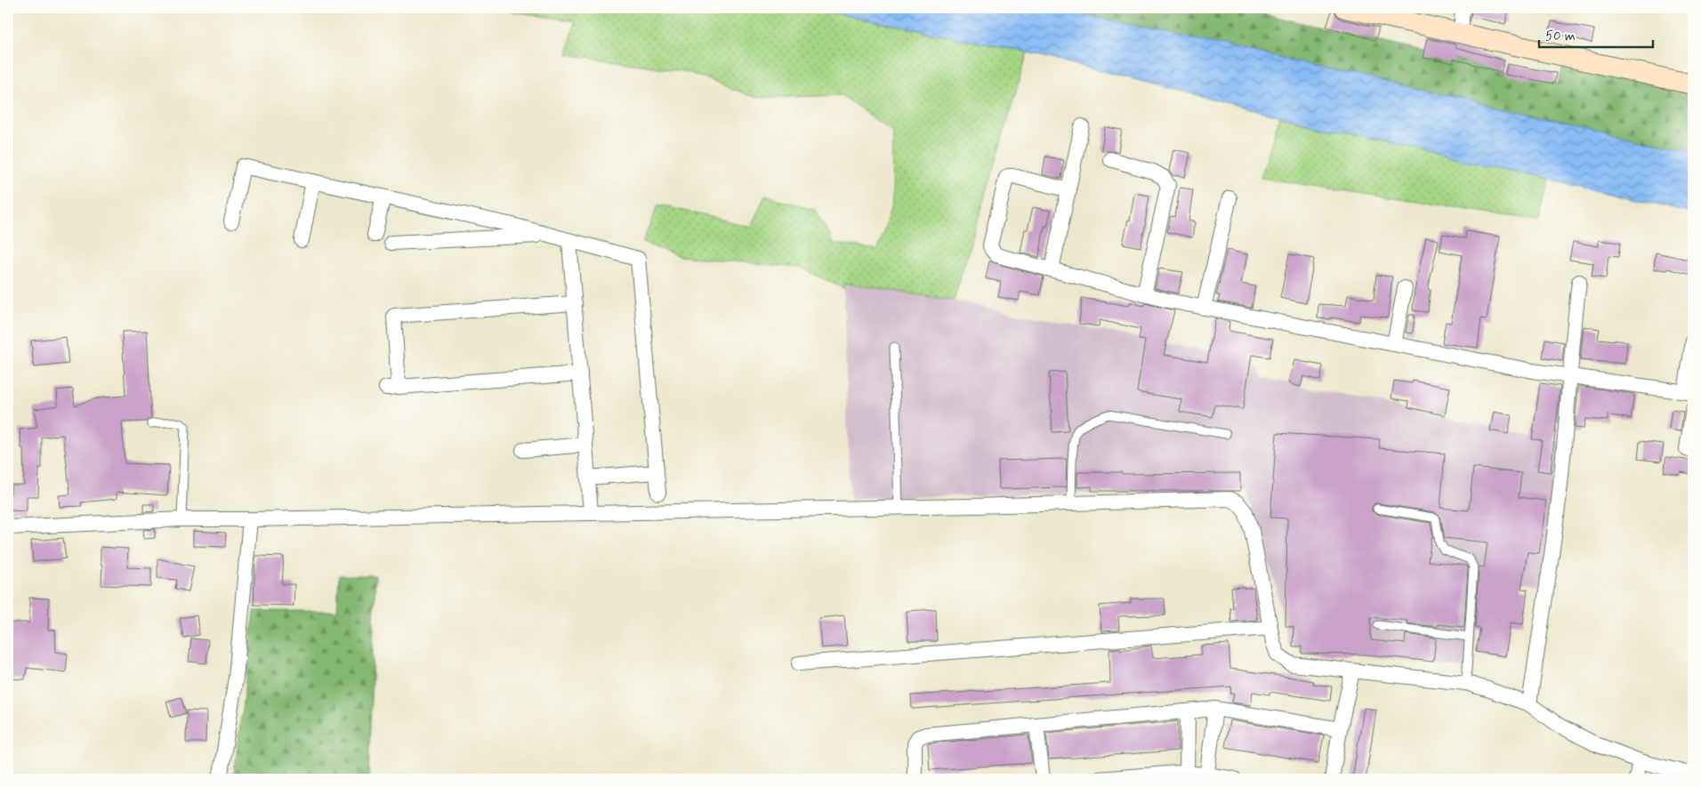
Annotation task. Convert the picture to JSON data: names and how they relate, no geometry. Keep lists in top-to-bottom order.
{
  "scale_bar": "50 m"
}
